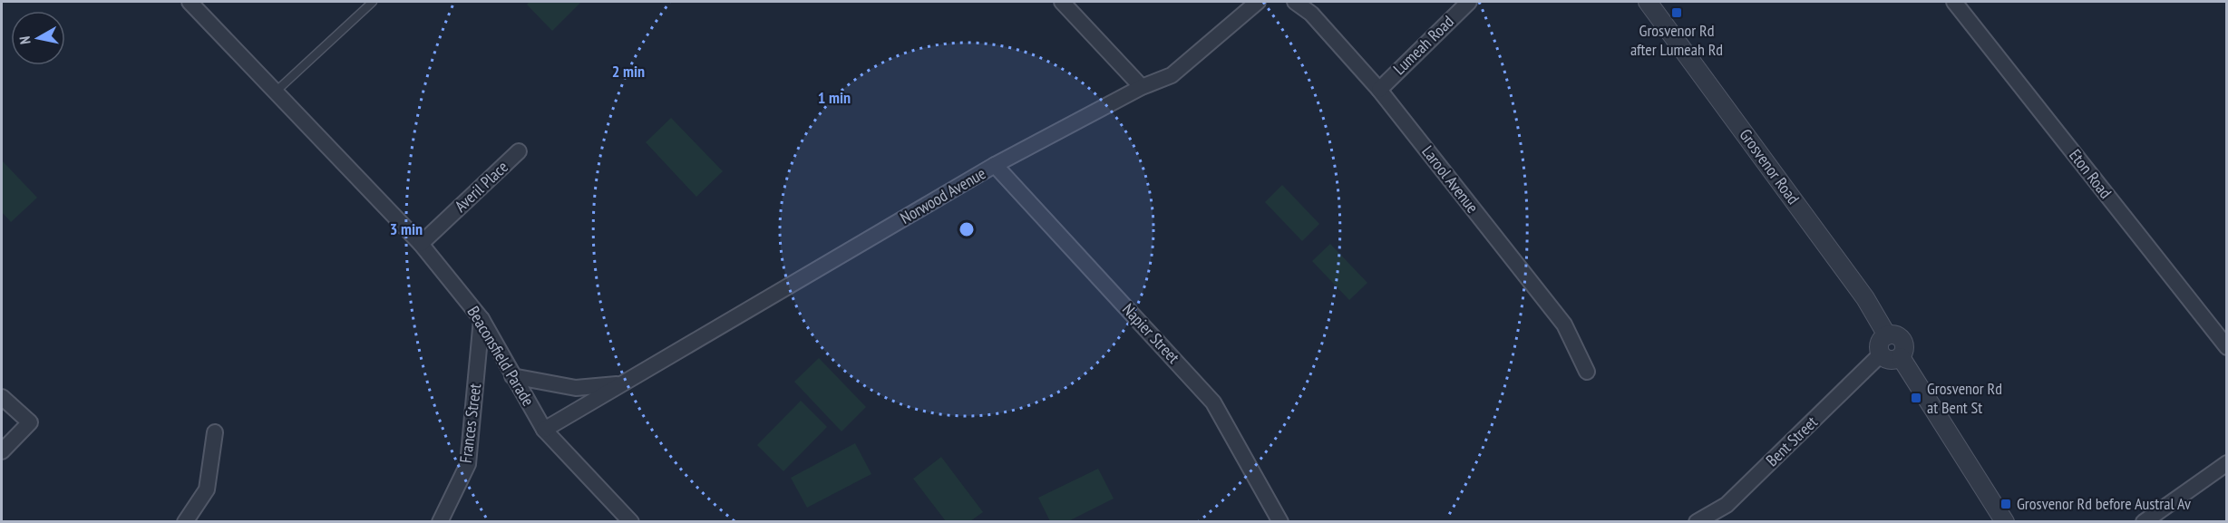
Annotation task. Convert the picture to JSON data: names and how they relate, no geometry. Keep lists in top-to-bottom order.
{
  "streets": {
    "street": [
      "Lumeah Road",
      "Grosvenor Road",
      "Eton Road",
      "Larool Avenue",
      "Averil Place",
      "Norwood Avenue",
      "Napier Street",
      "Beaconsfield Parade",
      "Frances Street",
      "Bent Street"
    ]
  },
  "crossings": [
    ["Lumeah Road", "Larool Avenue"],
    ["Grosvenor Road", "Bent Street"],
    ["Averil Place", "Beaconsfield Parade"],
    ["Norwood Avenue", "Napier Street"],
    ["Norwood Avenue", "Beaconsfield Parade"],
    ["Beaconsfield Parade", "Frances Street"]
  ],
  "places": {
    "transit": ["Grosvenor Rd after Lumeah Rd", "Grosvenor Rd at Bent St", "Grosvenor Rd before Austral Av"]
  },
  "north": "left",
  "rings": ["2 min", "1 min", "3 min"]
}
